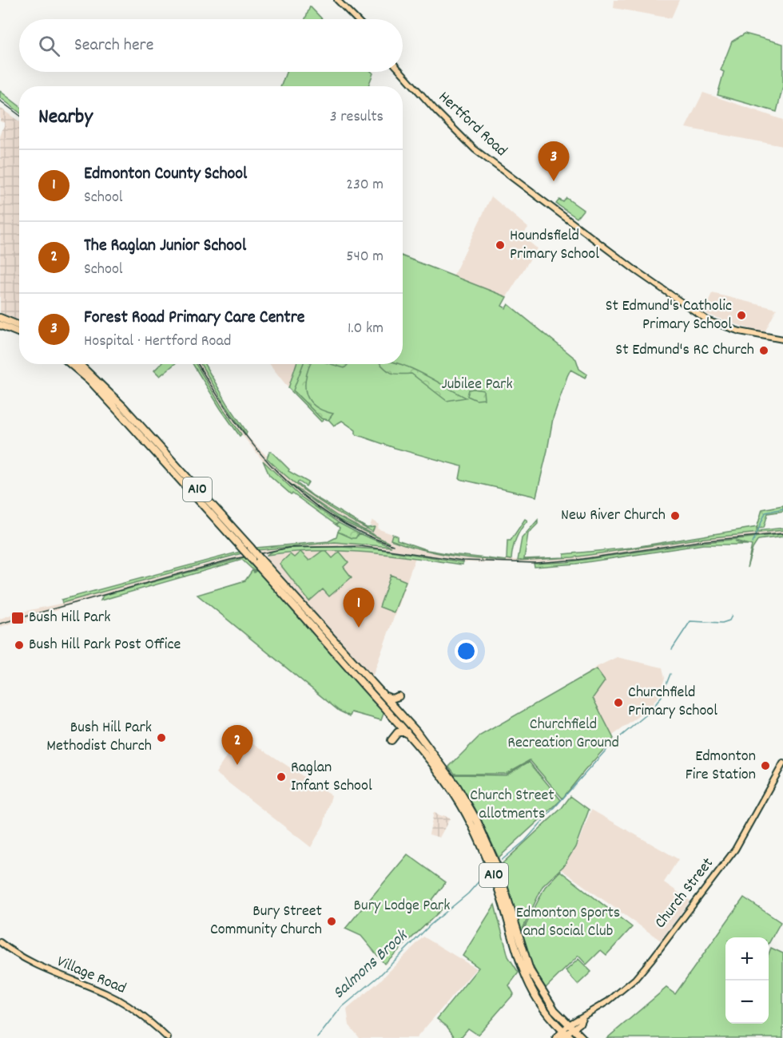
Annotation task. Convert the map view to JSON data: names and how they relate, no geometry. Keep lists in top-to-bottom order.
{
  "streets": {
    "highway": ["A10"],
    "main road": ["Hertford Road", "Church Street", "Village Road"]
  },
  "crossings": [
    ["A10", "Church Street"]
  ],
  "water": ["Salmons Brook"],
  "parks": [
    "Jubilee Park",
    "Churchfield Recreation Ground",
    "Church Street allotments",
    "Bury Lodge Park",
    "Edmonton Sports and Social Club"
  ],
  "places": {
    "other": [
      "Houndsfield Primary School",
      "St Edmund's Catholic Primary School",
      "St Edmund's RC Church",
      "New River Church",
      "Bush Hill Park Post Office",
      "Churchfield Primary School",
      "Bush Hill Park Methodist Church",
      "Edmonton Fire Station",
      "Raglan Infant School",
      "Bury Street Community Church"
    ],
    "transit": ["Bush Hill Park"]
  },
  "page": {
    "search": "Search here",
    "heading": ["Nearby", "3 results"],
    "pins": ["3", "1", "2"],
    "list": [
      {
        "mark": "1",
        "name": "Edmonton County School",
        "note": "School",
        "value": "230 m"
      },
      {
        "mark": "2",
        "name": "The Raglan Junior School",
        "note": "School",
        "value": "540 m"
      },
      {
        "mark": "3",
        "name": "Forest Road Primary Care Centre",
        "note": "Hospital · Hertford Road",
        "value": "1.0 km"
      }
    ],
    "map_buttons": ["+", "−"]
  }
}
